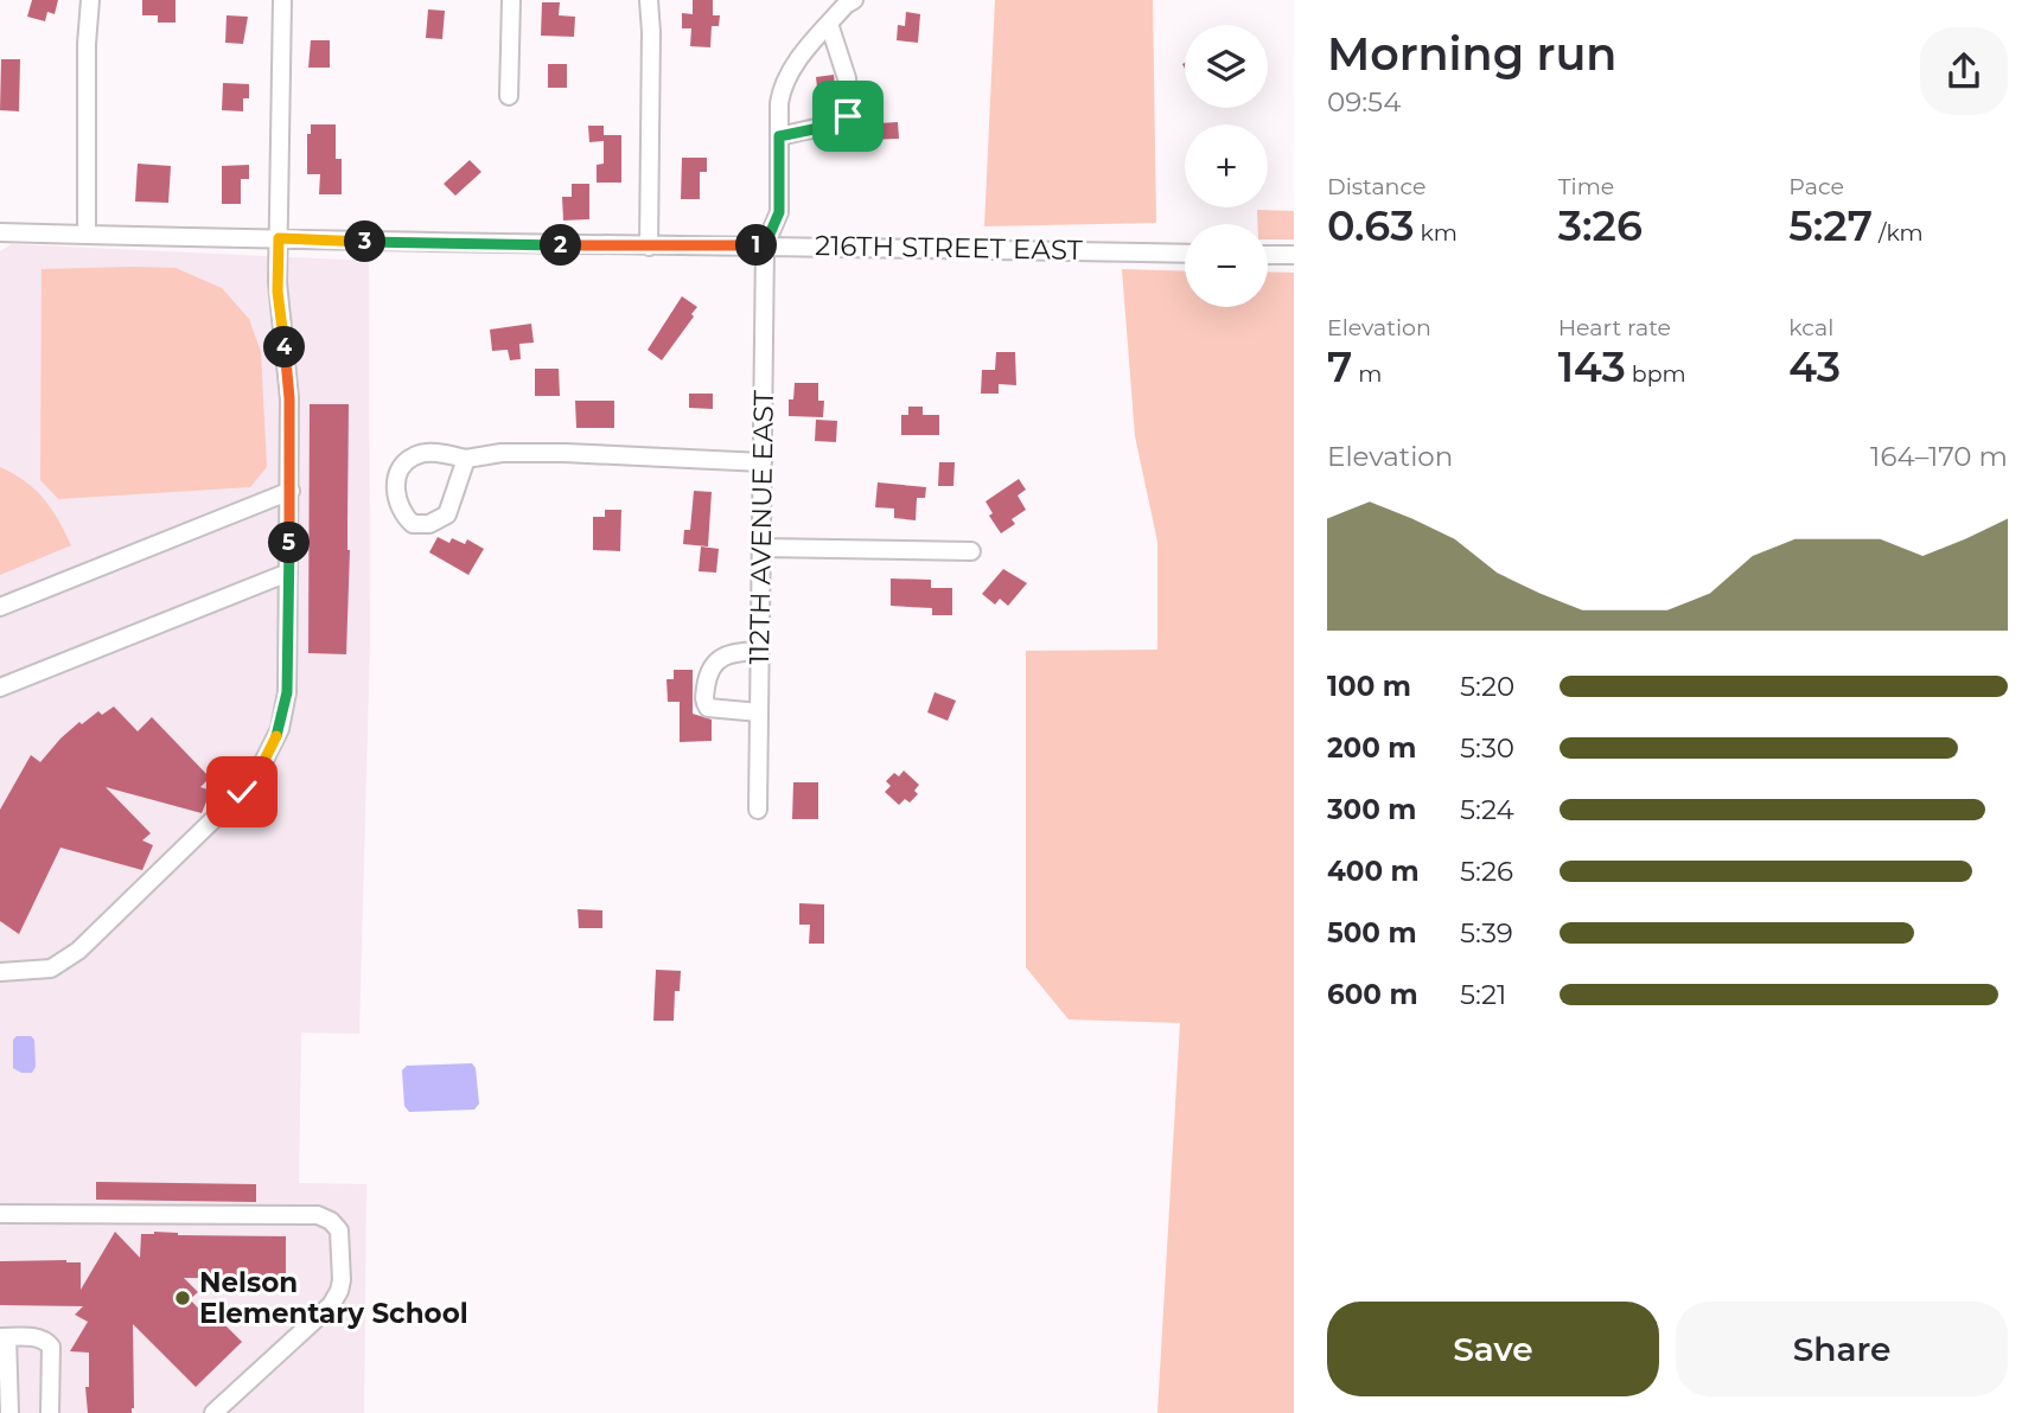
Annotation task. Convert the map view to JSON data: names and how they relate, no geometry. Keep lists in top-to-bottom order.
{
  "streets": {
    "street": ["216TH STREET EAST", "112TH AVENUE EAST"]
  },
  "crossings": [
    ["216TH STREET EAST", "112TH AVENUE EAST"]
  ],
  "places": ["Nelson Elementary School"],
  "page": {
    "heading": ["Morning run", "09:54"],
    "map_buttons": ["+", "−"],
    "stats": [
      ["Distance", "0.63 km"],
      ["Time", "3:26"],
      ["Pace", "5:27 /km"],
      ["Elevation", "7 m"],
      ["Heart rate", "143 bpm"],
      ["kcal", "43"]
    ],
    "pins": [
      "3",
      "1",
      "2",
      "4",
      "5"
    ],
    "chart": ["Elevation", "164–170 m"],
    "list": [
      {
        "name": "100 m",
        "note": "5:20"
      },
      {
        "name": "200 m",
        "note": "5:30"
      },
      {
        "name": "300 m",
        "note": "5:24"
      },
      {
        "name": "400 m",
        "note": "5:26"
      },
      {
        "name": "500 m",
        "note": "5:39"
      },
      {
        "name": "600 m",
        "note": "5:21"
      }
    ],
    "buttons": ["Save", "Share"]
  }
}
